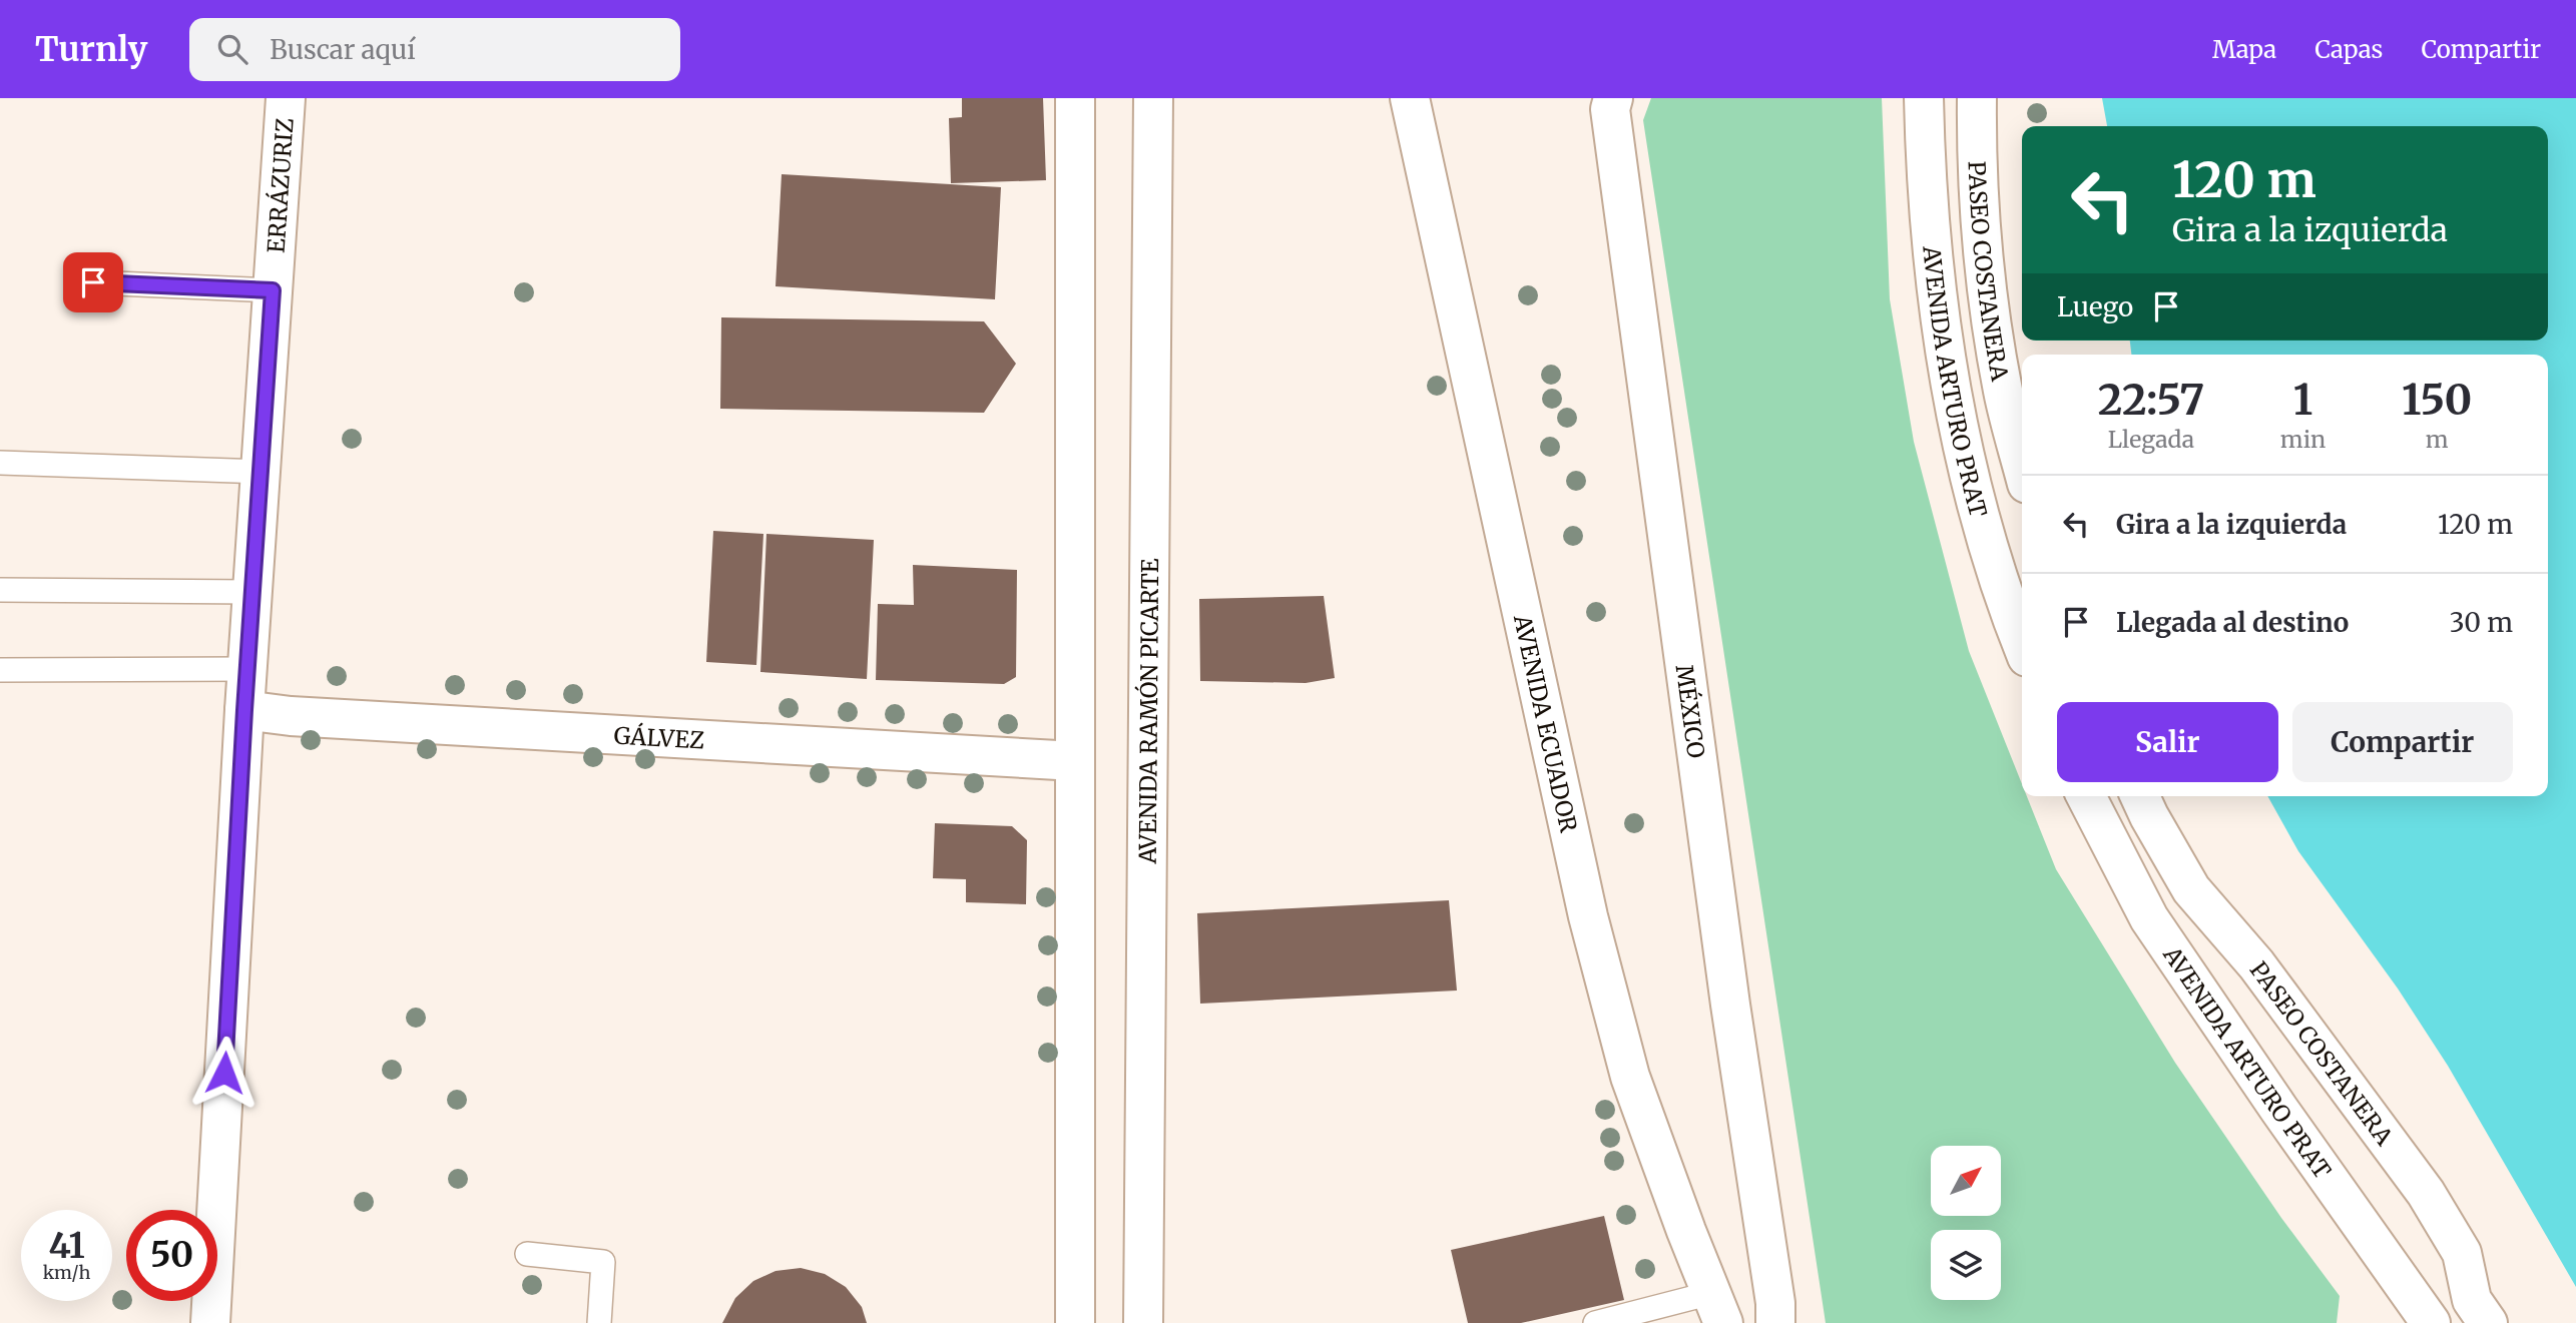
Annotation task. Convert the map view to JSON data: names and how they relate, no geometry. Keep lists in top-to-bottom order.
{
  "streets": {
    "main road": [
      "ERRÁZURIZ",
      "PASEO COSTANERA",
      "AVENIDA ARTURO PRAT",
      "AVENIDA RAMÓN PICARTE",
      "MÉXICO",
      "AVENIDA ECUADOR",
      "GÁLVEZ"
    ]
  },
  "crossings": [
    ["ERRÁZURIZ", "GÁLVEZ"]
  ],
  "north": "top right",
  "page": {
    "header": "Turnly",
    "search": "Buscar aquí",
    "nav": ["Mapa", "Capas", "Compartir"],
    "turn": ["120 m", "Gira a la izquierda"],
    "then": "Luego",
    "eta": [
      "22:57",
      "Llegada",
      "1",
      "min",
      "150",
      "m"
    ],
    "list": [
      {
        "name": "Gira a la izquierda",
        "value": "120 m"
      },
      {
        "name": "Llegada al destino",
        "value": "30 m"
      }
    ],
    "buttons": ["Salir", "Compartir"],
    "speed": "41 km/h",
    "limit": "50"
  }
}
